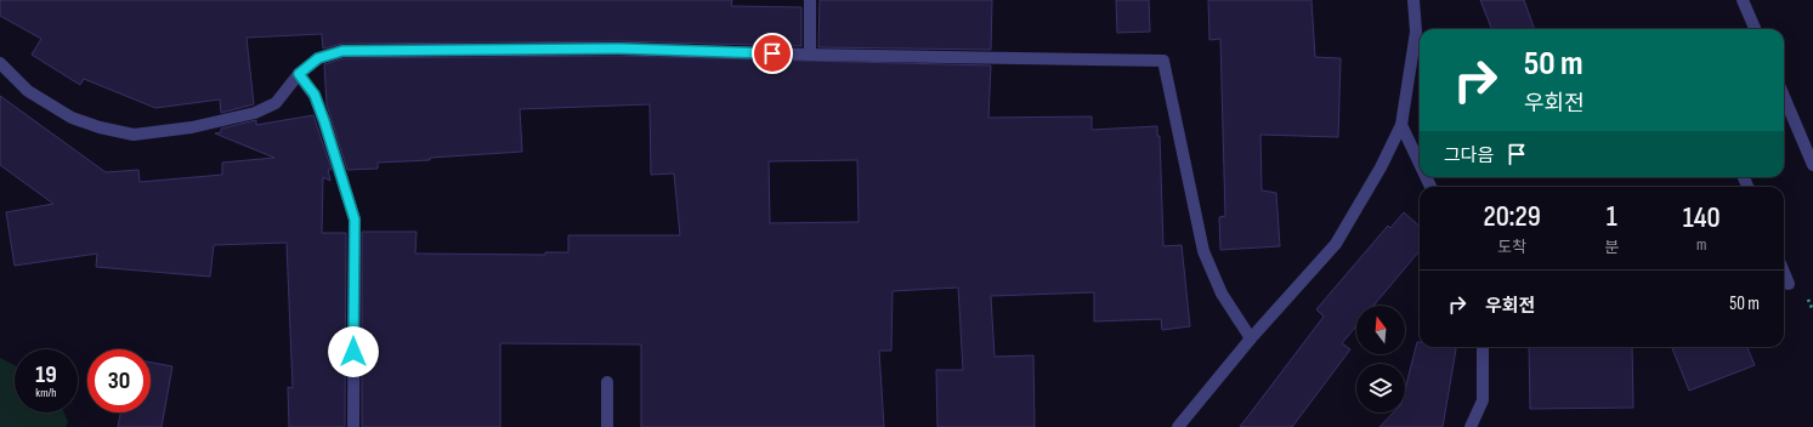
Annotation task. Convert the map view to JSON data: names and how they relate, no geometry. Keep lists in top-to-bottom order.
{
  "north": "top",
  "page": {
    "turn": ["50 m", "우회전"],
    "then": "그다음",
    "eta": [
      "20:29",
      "도착",
      "1",
      "분",
      "140",
      "m"
    ],
    "list": [
      {
        "name": "우회전",
        "value": "50 m"
      }
    ],
    "speed": "19 km/h",
    "limit": "30"
  }
}
